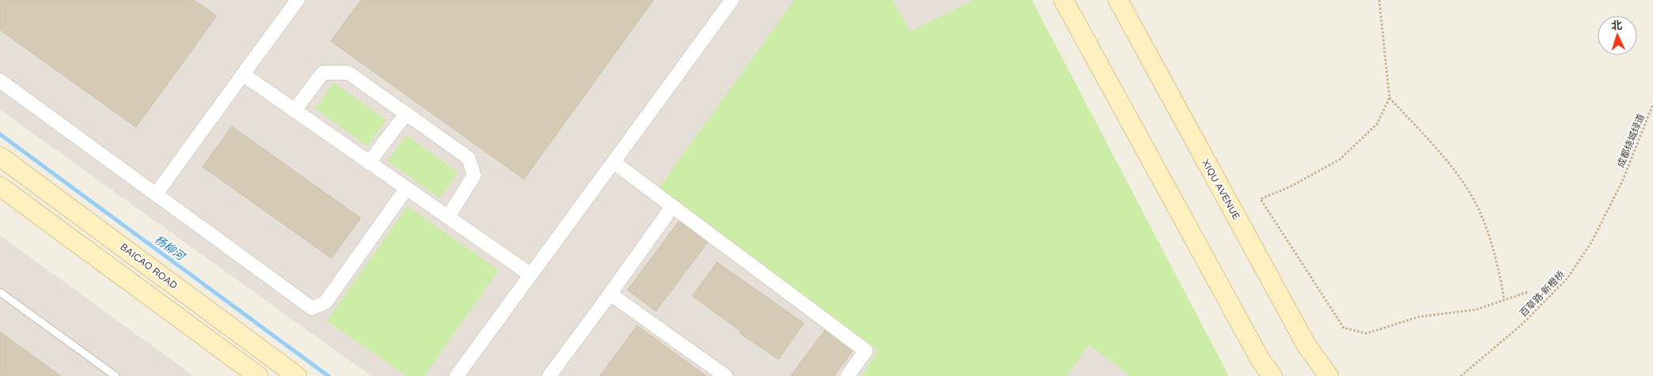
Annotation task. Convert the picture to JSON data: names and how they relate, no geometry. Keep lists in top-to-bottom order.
{
  "streets": {
    "main road": ["XIQU AVENUE", "BAICAO ROAD"],
    "path": ["成都绕城绿道", "百草路·新橙桥"]
  },
  "crossings": [
    ["成都绕城绿道", "百草路·新橙桥"]
  ],
  "water": ["杨柳河"],
  "north": "top"
}
